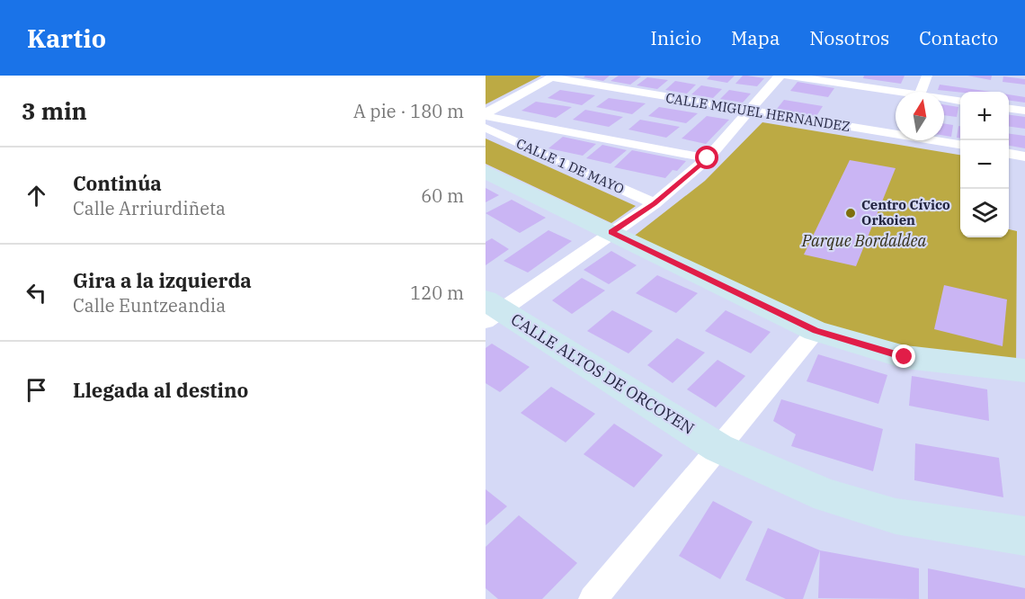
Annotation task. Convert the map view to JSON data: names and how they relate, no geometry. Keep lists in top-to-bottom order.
{
  "streets": {
    "street": ["CALLE MIGUEL HERNANDEZ", "CALLE 1 DE MAYO", "CALLE ALTOS DE ORCOYEN"]
  },
  "parks": ["Parque Bordaldea"],
  "places": ["Centro Cívico Orkoien"],
  "north": "top",
  "page": {
    "header": "Kartio",
    "nav": [
      "Inicio",
      "Mapa",
      "Nosotros",
      "Contacto"
    ],
    "heading": ["3 min", "A pie · 180 m"],
    "map_buttons": ["+", "−"],
    "list": [
      ["Continúa", "Calle Arriurdiñeta", "60 m"],
      ["Gira a la izquierda", "Calle Euntzeandia", "120 m"],
      "Llegada al destino"
    ]
  }
}
